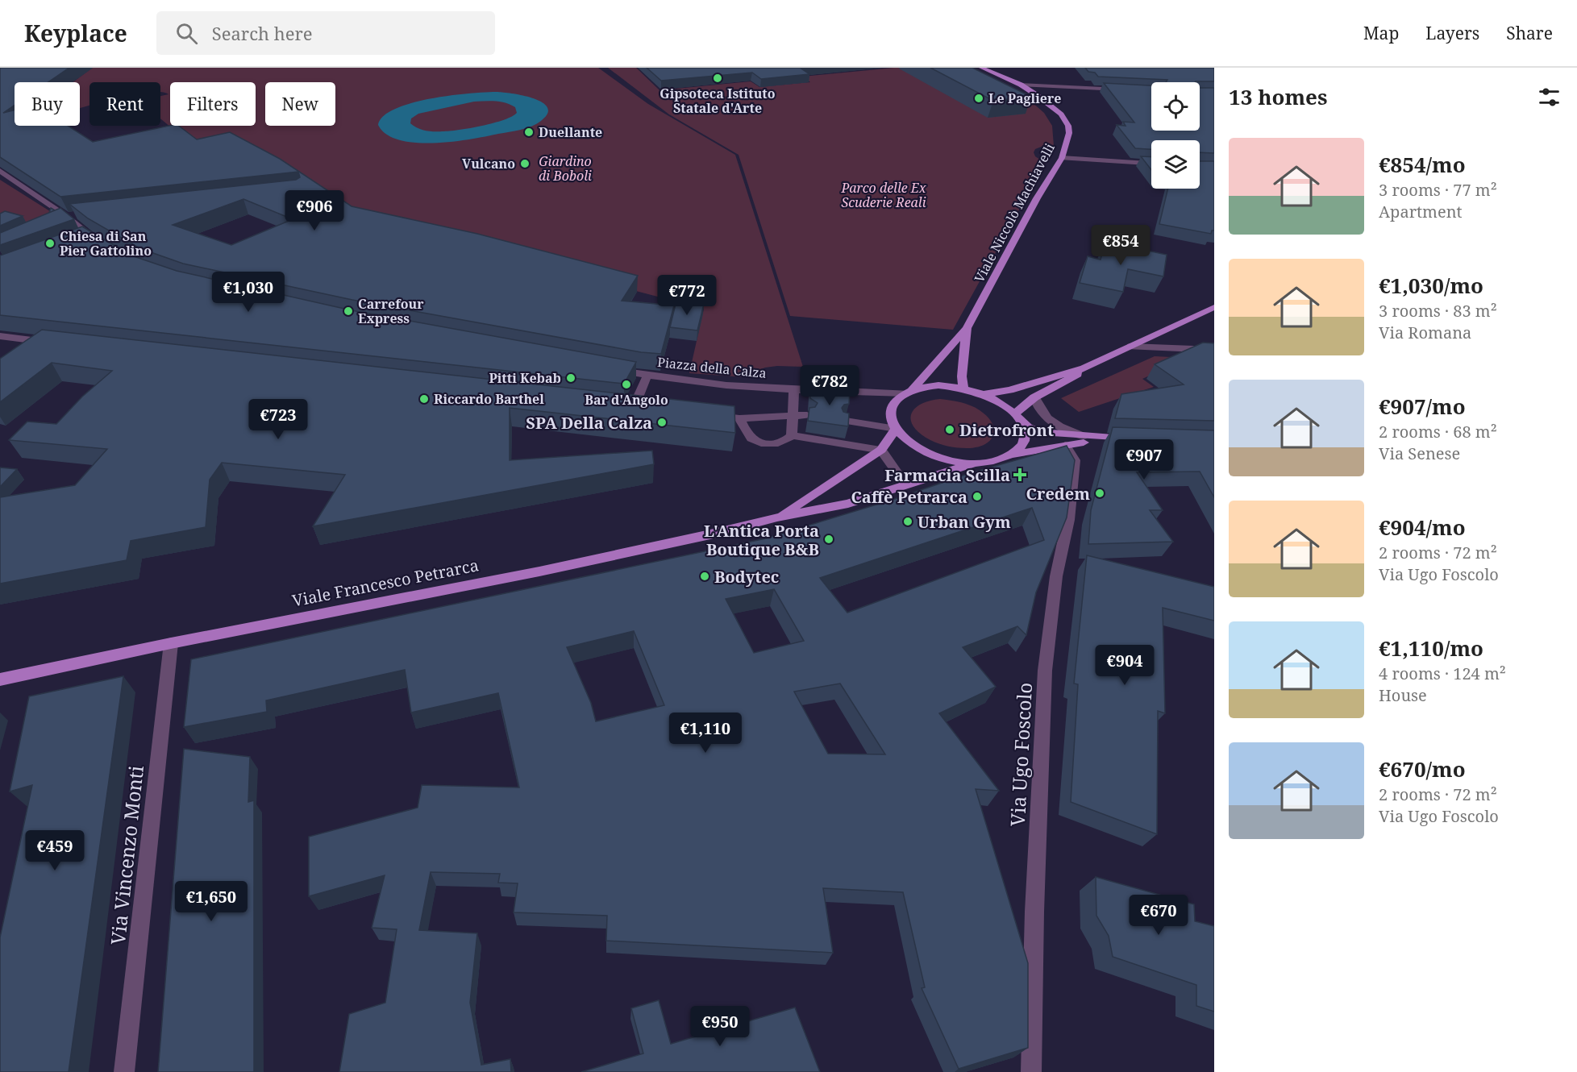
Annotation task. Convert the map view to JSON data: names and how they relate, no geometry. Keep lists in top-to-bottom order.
{
  "streets": {
    "main road": ["Viale Niccolò Machiavelli", "Viale Francesco Petrarca"],
    "street": ["Piazza della Calza", "Via Ugo Foscolo", "Via Vincenzo Monti"]
  },
  "crossings": [
    ["Viale Niccolò Machiavelli", "Piazza della Calza"],
    ["Viale Niccolò Machiavelli", "Viale Francesco Petrarca"],
    ["Viale Francesco Petrarca", "Via Vincenzo Monti"]
  ],
  "parks": ["Giardino di Boboli", "Parco delle Ex Scuderie Reali"],
  "places": {
    "other": [
      "Gipsoteca Istituto Statale d'Arte",
      "Le Pagliere",
      "Duellante",
      "Vulcano",
      "Chiesa di San Pier Gattolino",
      "Carrefour Express",
      "Pitti Kebab",
      "Bar d'Angolo",
      "Riccardo Barthel",
      "SPA Della Calza",
      "Dietrofront",
      "Credem",
      "Caffè Petrarca",
      "Urban Gym",
      "L'Antica Porta Boutique B&B",
      "Bodytec"
    ],
    "health": ["Farmacia Scilla"]
  },
  "page": {
    "header": "Keyplace",
    "search": "Search here",
    "nav": ["Map", "Layers", "Share"],
    "heading": "13 homes",
    "chip": [
      "Buy",
      "Rent",
      "Filters",
      "New"
    ],
    "list": [
      {
        "name": "€854/mo",
        "note": "3 rooms · 77 m² · Apartment"
      },
      {
        "name": "€1,030/mo",
        "note": "3 rooms · 83 m² · Via Romana"
      },
      {
        "name": "€907/mo",
        "note": "2 rooms · 68 m² · Via Senese"
      },
      {
        "name": "€904/mo",
        "note": "2 rooms · 72 m² · Via Ugo Foscolo"
      },
      {
        "name": "€1,110/mo",
        "note": "4 rooms · 124 m² · House"
      },
      {
        "name": "€670/mo",
        "note": "2 rooms · 72 m² · Via Ugo Foscolo"
      }
    ],
    "price": [
      "€906",
      "€854",
      "€1,030",
      "€772",
      "€782",
      "€723",
      "€907",
      "€904",
      "€1,110",
      "€459",
      "€1,650",
      "€670",
      "€950"
    ]
  }
}
